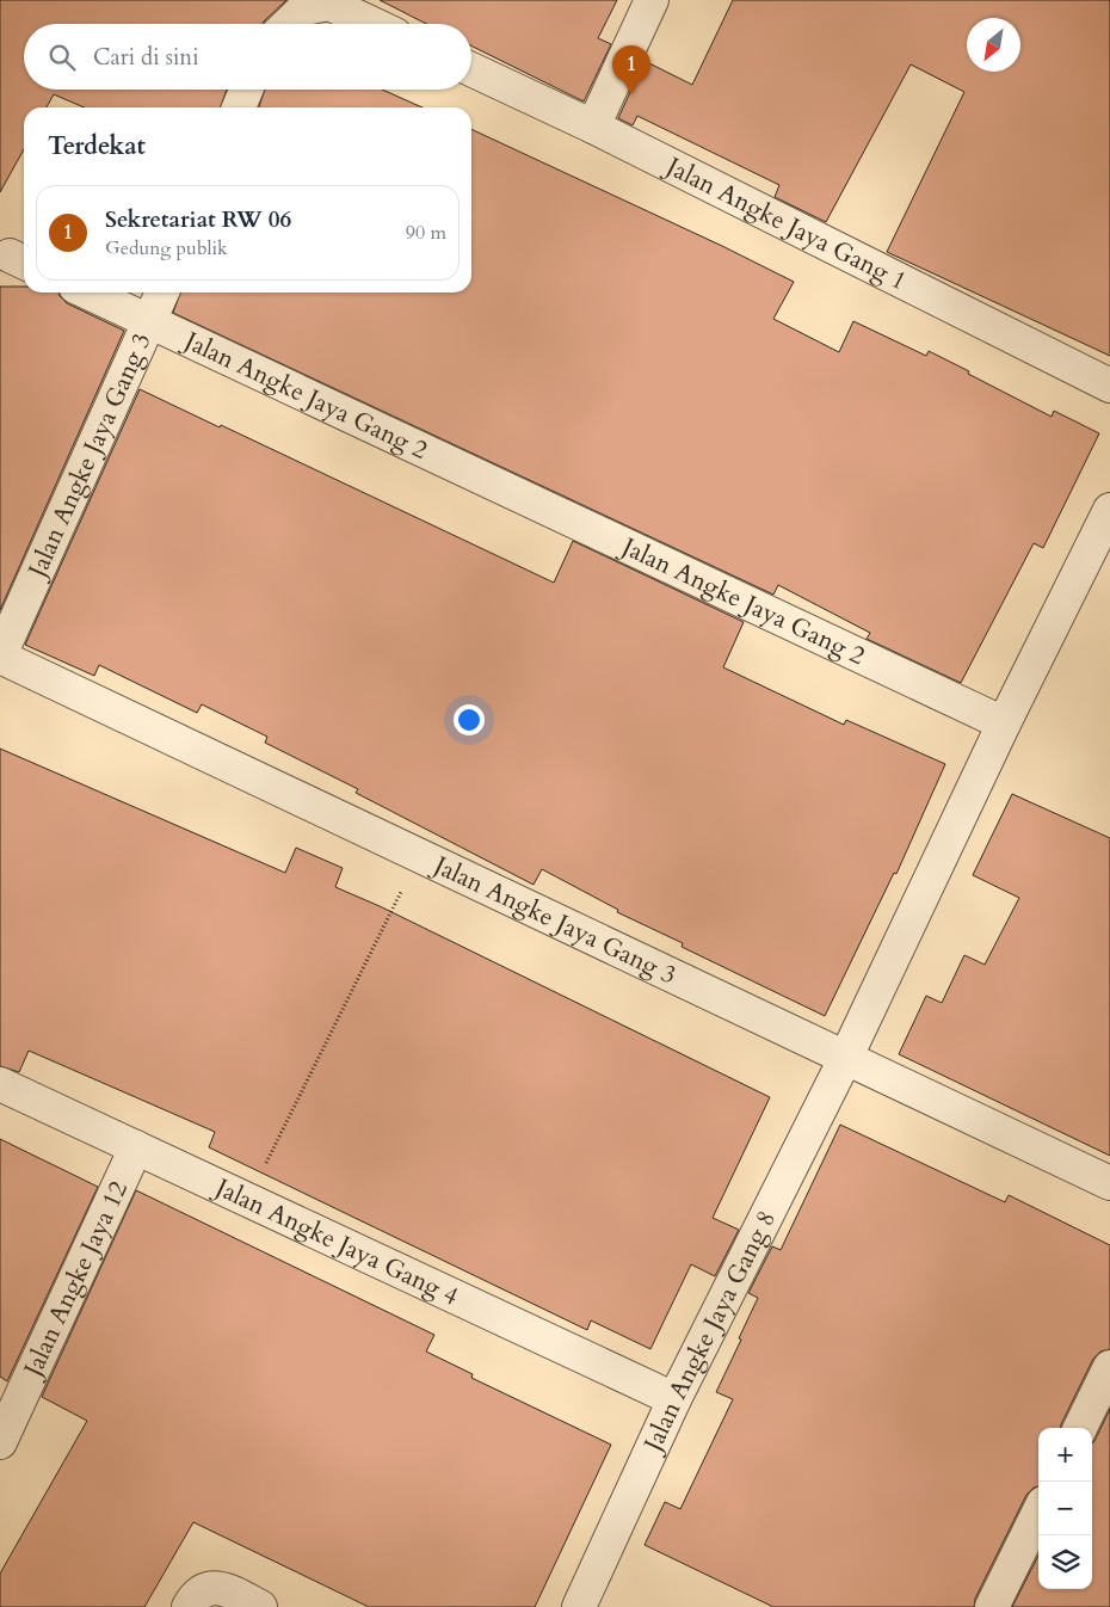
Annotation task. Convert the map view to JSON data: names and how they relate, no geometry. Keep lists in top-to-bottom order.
{
  "streets": {
    "street": [
      "Jalan Angke Jaya Gang 1",
      "Jalan Angke Jaya Gang 2",
      "Jalan Angke Jaya Gang 3",
      "Jalan Angke Jaya Gang 4",
      "Jalan Angke Jaya 12",
      "Jalan Angke Jaya Gang 8"
    ]
  },
  "crossings": [
    ["Jalan Angke Jaya Gang 2", "Jalan Angke Jaya Gang 3"],
    ["Jalan Angke Jaya Gang 3", "Jalan Angke Jaya Gang 8"],
    ["Jalan Angke Jaya Gang 4", "Jalan Angke Jaya 12"],
    ["Jalan Angke Jaya Gang 4", "Jalan Angke Jaya Gang 8"]
  ],
  "north": "bottom left",
  "page": {
    "search": "Cari di sini",
    "pins": "1",
    "heading": "Terdekat",
    "list": [
      {
        "mark": "1",
        "name": "Sekretariat RW 06",
        "note": "Gedung publik",
        "value": "90 m"
      }
    ],
    "map_buttons": ["+", "−"]
  }
}
